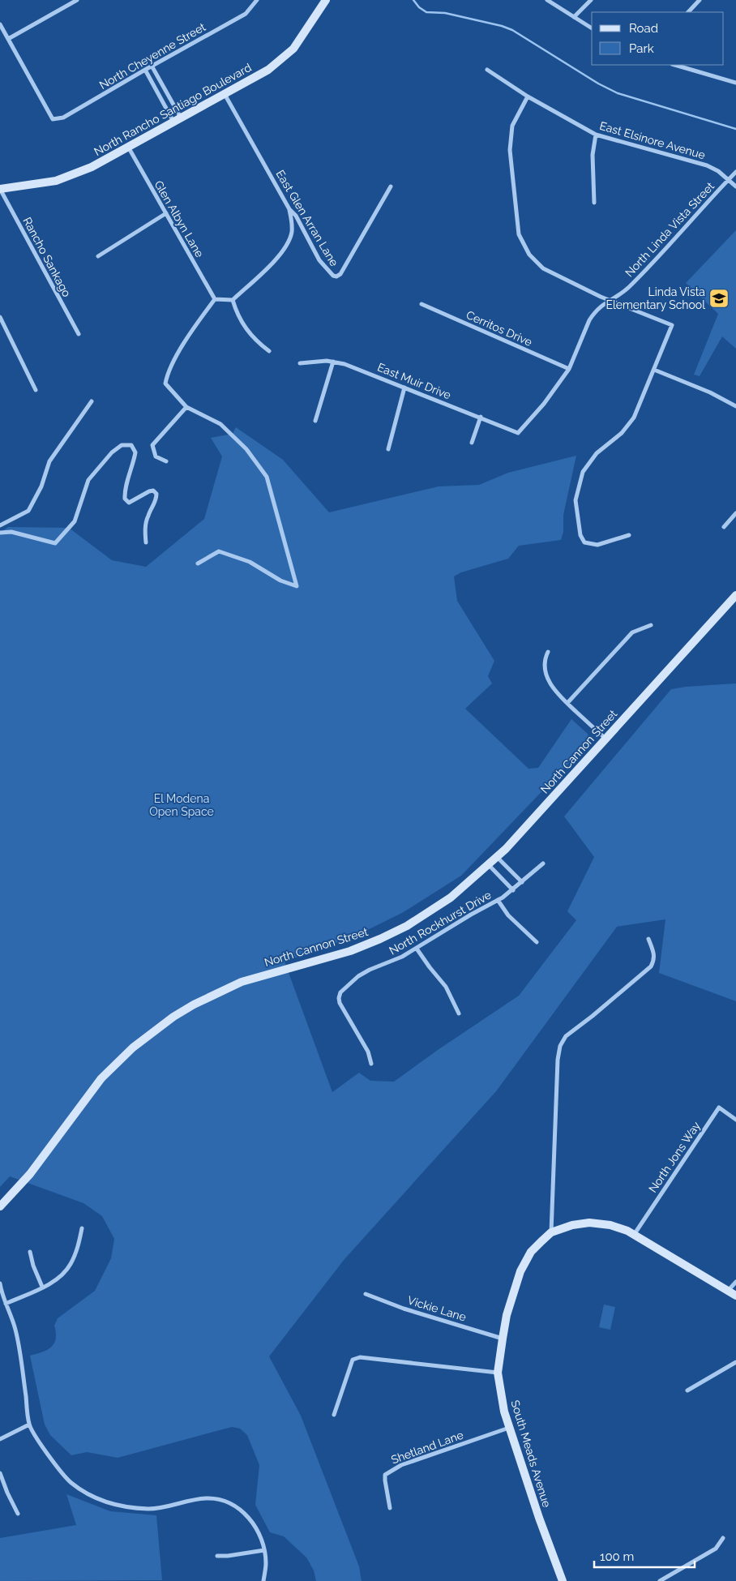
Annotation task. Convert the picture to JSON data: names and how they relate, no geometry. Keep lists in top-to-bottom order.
{
  "streets": {
    "main road": ["North Rancho Santiago Boulevard", "North Cannon Street", "South Meads Avenue"],
    "street": [
      "North Cheyenne Street",
      "East Elsinore Avenue",
      "East Glen Arran Lane",
      "Glen Albyn Lane",
      "North Linda Vista Street",
      "Rancho Sankago",
      "Cerritos Drive",
      "East Muir Drive",
      "North Rockhurst Drive",
      "North Jons Way",
      "Vickie Lane",
      "Shetland Lane"
    ]
  },
  "crossings": [
    ["North Rancho Santiago Boulevard", "East Glen Arran Lane"],
    ["North Rancho Santiago Boulevard", "Glen Albyn Lane"],
    ["North Rancho Santiago Boulevard", "Rancho Sankago"],
    ["East Elsinore Avenue", "North Linda Vista Street"],
    ["North Linda Vista Street", "Cerritos Drive"],
    ["North Linda Vista Street", "East Muir Drive"],
    ["North Jons Way", "South Meads Avenue"],
    ["Vickie Lane", "South Meads Avenue"],
    ["Shetland Lane", "South Meads Avenue"]
  ],
  "parks": ["El Modena Open Space"],
  "places": {
    "school or university": ["Linda Vista Elementary School"]
  },
  "legend": ["Road", "Park"],
  "scale_bar": "100 m"
}
